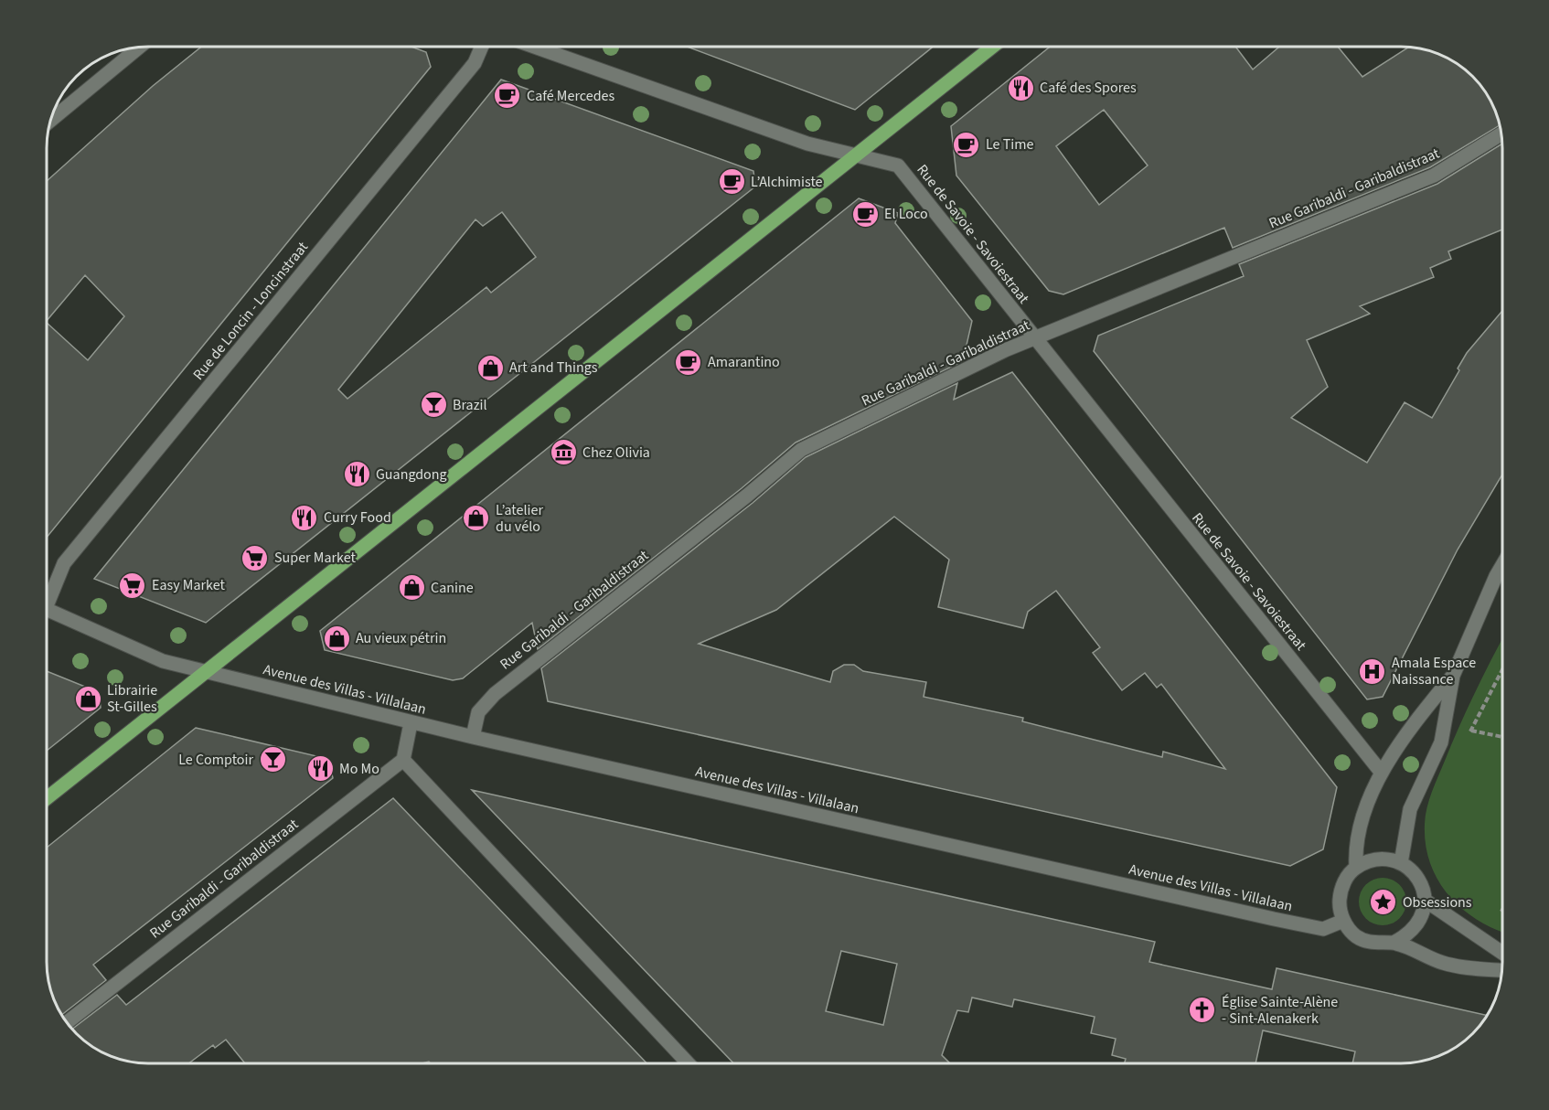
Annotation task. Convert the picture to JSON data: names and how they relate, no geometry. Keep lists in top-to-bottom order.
{
  "streets": {
    "street": [
      "Rue Garibaldi - Garibaldistraat",
      "Rue de Savoie - Savoiestraat",
      "Rue de Loncin - Loncinstraat",
      "Avenue des Villas - Villalaan"
    ]
  },
  "crossings": [
    ["Rue Garibaldi - Garibaldistraat", "Rue de Savoie - Savoiestraat"],
    ["Rue Garibaldi - Garibaldistraat", "Avenue des Villas - Villalaan"]
  ],
  "places": {
    "restaurant": [
      "Café des Spores",
      "Guangdong",
      "Curry Food",
      "Mo Mo"
    ],
    "cafe": [
      "Café Mercedes",
      "Le Time",
      "L’Alchimiste",
      "El Loco",
      "Amarantino"
    ],
    "shop": [
      "Art and Things",
      "L’atelier du vélo",
      "Canine",
      "Au vieux pétrin",
      "Librairie St-Gilles"
    ],
    "bar": ["Brazil", "Le Comptoir"],
    "museum": ["Chez Olivia"],
    "supermarket": ["Super Market", "Easy Market"],
    "hospital": ["Amala Espace Naissance"],
    "place": ["Obsessions"],
    "church": ["Église Sainte-Alène - Sint-Alenakerk"]
  }
}
